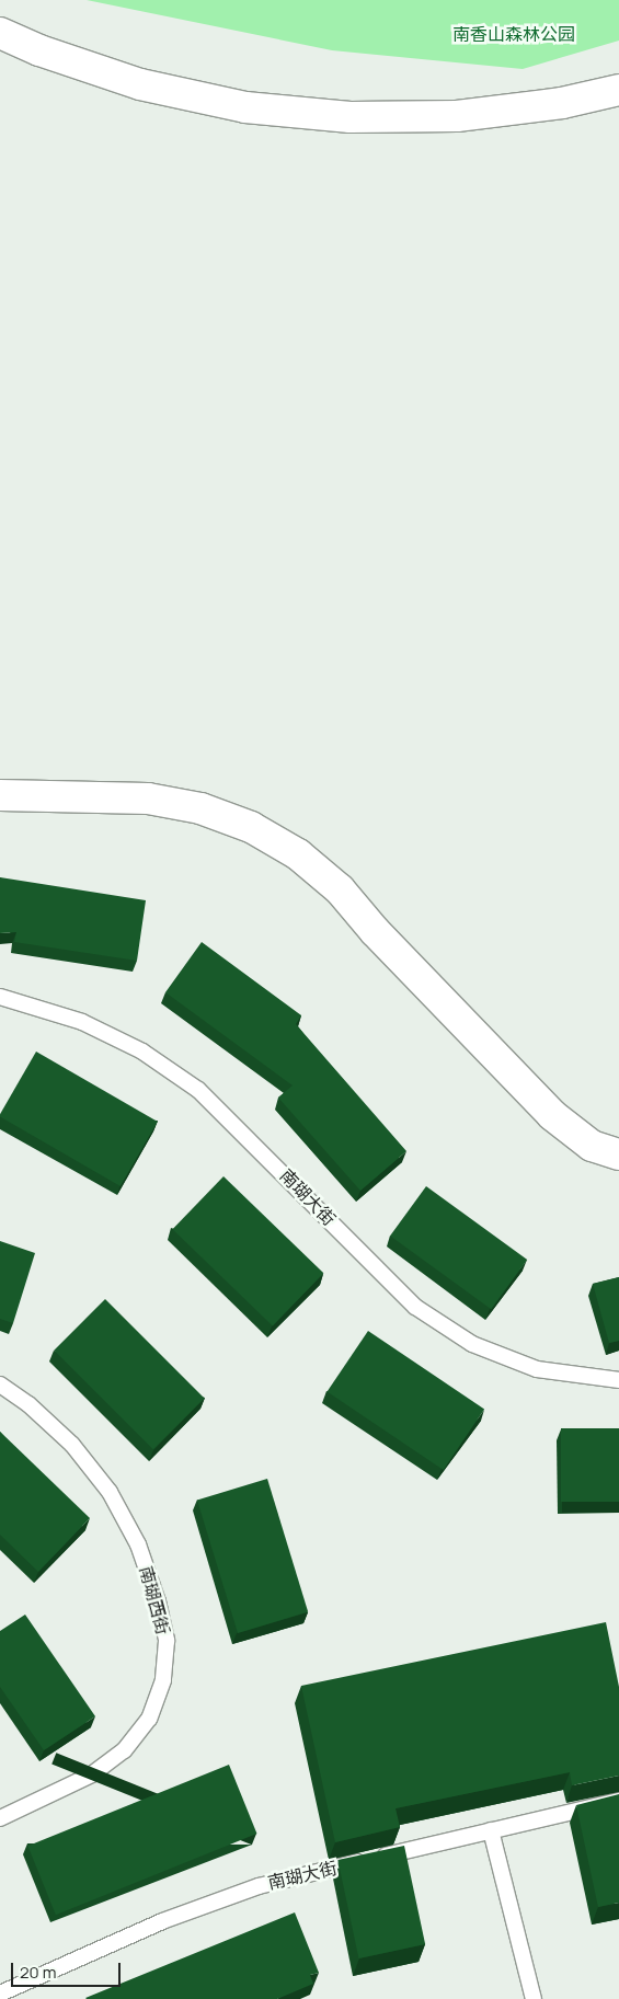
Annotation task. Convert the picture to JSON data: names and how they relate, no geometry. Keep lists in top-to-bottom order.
{
  "streets": {
    "lane": ["南瑚大街", "南瑚西街"]
  },
  "parks": ["南香山森林公园"],
  "scale_bar": "20 m"
}
